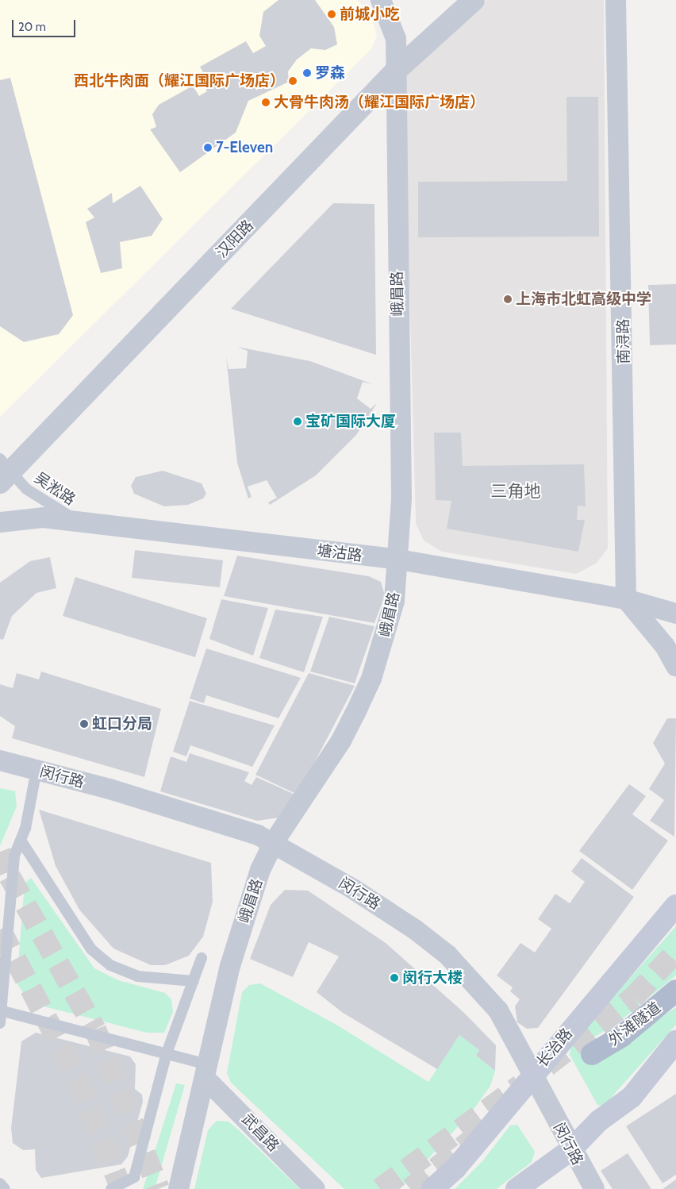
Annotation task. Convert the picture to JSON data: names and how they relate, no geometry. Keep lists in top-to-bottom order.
{
  "streets": {
    "main road": ["外滩隧道", "长治路"],
    "street": [
      "汉阳路",
      "峨眉路",
      "南浔路",
      "塘沽路",
      "闵行路",
      "武昌路"
    ],
    "lane": ["吴淞路"]
  },
  "crossings": [
    ["汉阳路", "峨眉路"],
    ["汉阳路", "吴淞路"],
    ["峨眉路", "塘沽路"],
    ["峨眉路", "闵行路"],
    ["峨眉路", "武昌路"],
    ["南浔路", "塘沽路"],
    ["吴淞路", "塘沽路"],
    ["闵行路", "长治路"]
  ],
  "districts": ["三角地"],
  "places": [
    "前城小吃",
    "罗森",
    "西北牛肉面（耀江国际广场店）",
    "大骨牛肉汤（耀江国际广场店）",
    "7-Eleven",
    "上海市北虹高级中学",
    "宝矿国际大厦",
    "虹口分局",
    "闵行大楼"
  ],
  "scale_bar": "20 m"
}
